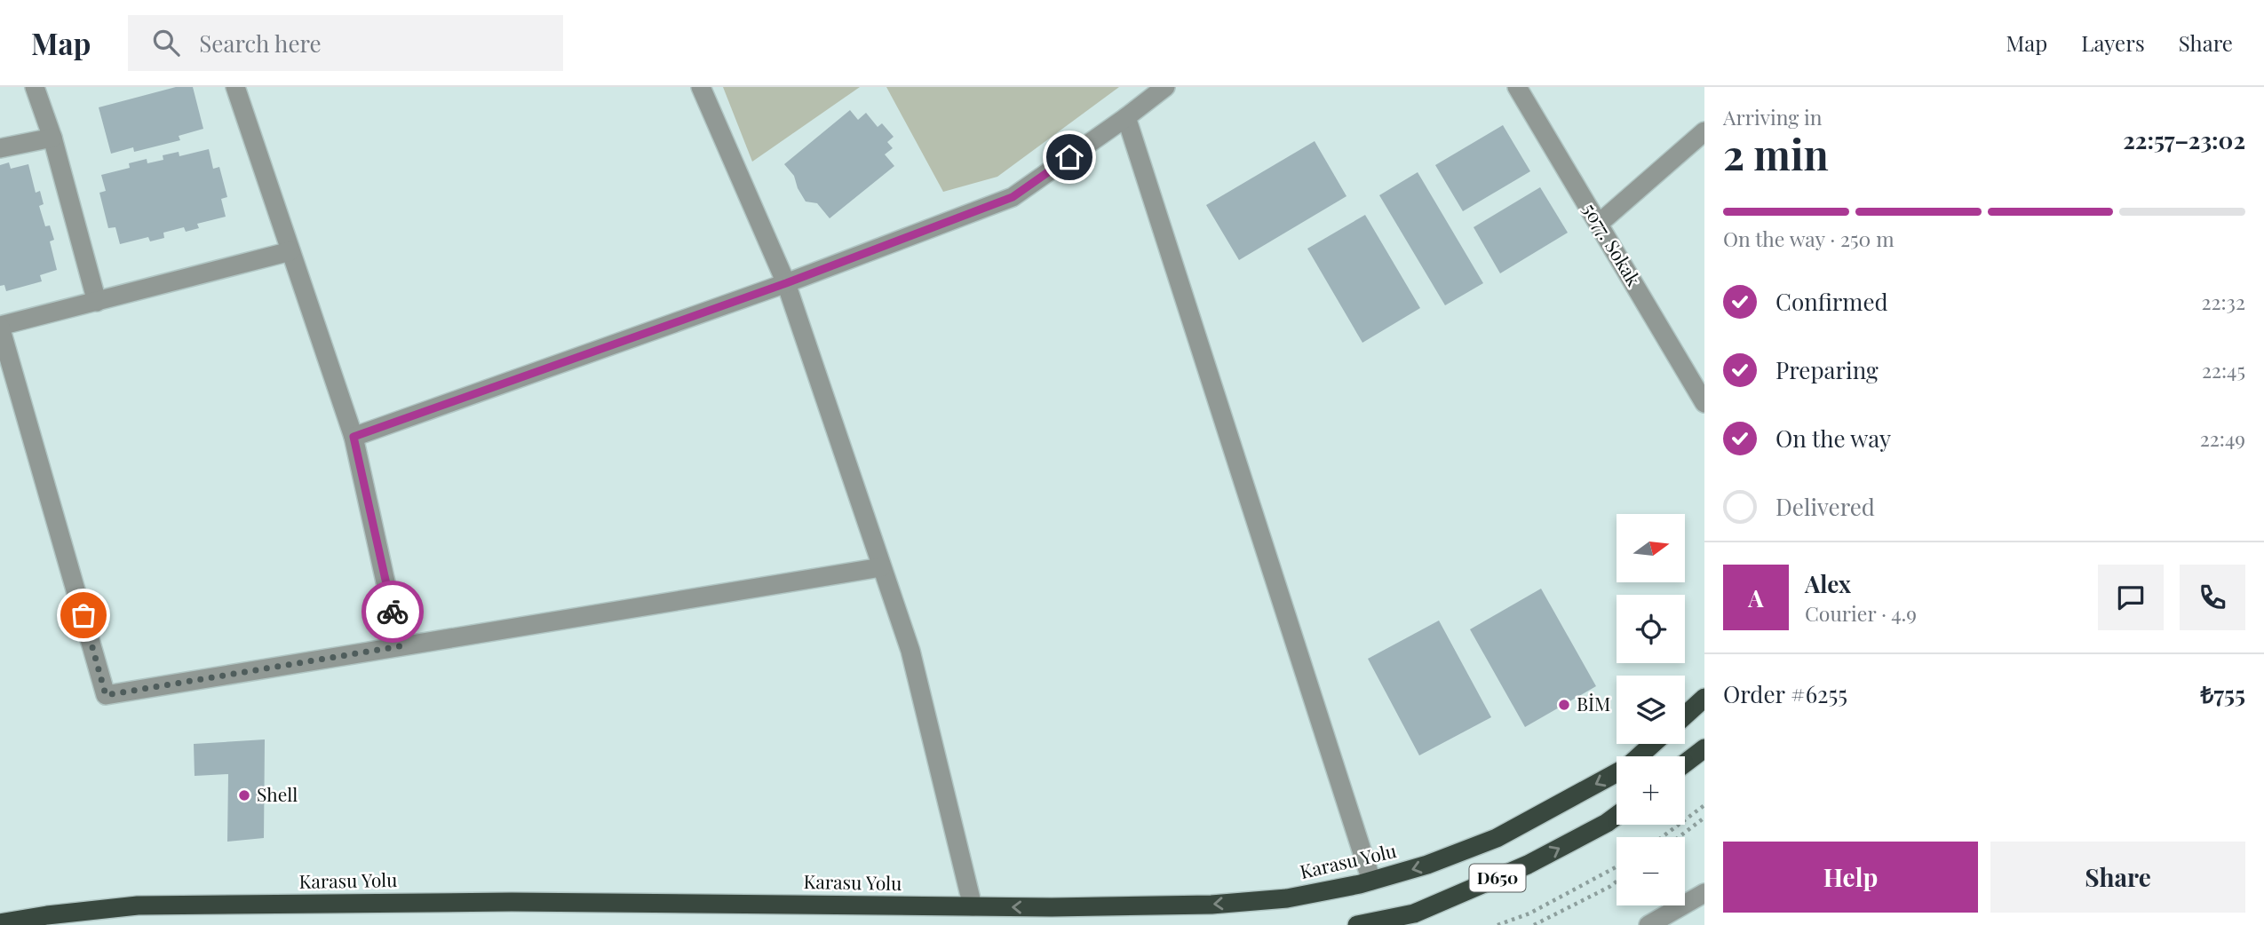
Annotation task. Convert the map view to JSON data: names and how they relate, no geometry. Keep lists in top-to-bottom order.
{
  "streets": {
    "highway": ["Karasu Yolu", "D650"],
    "street": ["5077. Sokak"]
  },
  "places": ["BİM", "Shell"],
  "north": "right",
  "page": {
    "header": "Map",
    "search": "Search here",
    "nav": ["Map", "Layers", "Share"],
    "heading": ["2 min", "Arriving in", "22:57–23:02"],
    "panel": [
      "Alex",
      "Courier · 4.9",
      "Order #6255",
      "₺755"
    ],
    "bar": "On the way · 250 m",
    "list": [
      ["Confirmed", "22:32"],
      ["Preparing", "22:45"],
      ["On the way", "22:49"],
      "Delivered"
    ],
    "map_buttons": ["+", "−"],
    "round": "A",
    "buttons": ["Help", "Share"]
  }
}
